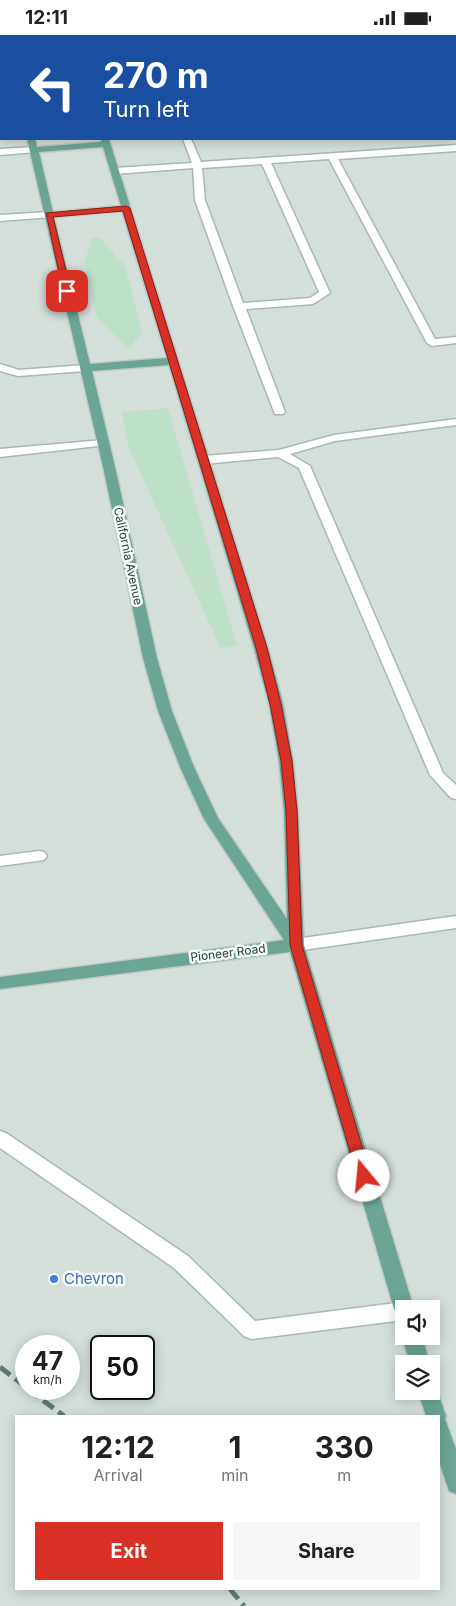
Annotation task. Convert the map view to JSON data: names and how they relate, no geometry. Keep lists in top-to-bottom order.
{
  "streets": {
    "main road": ["California Avenue", "Pioneer Road"]
  },
  "crossings": [
    ["California Avenue", "Pioneer Road"]
  ],
  "places": ["Chevron"],
  "page": {
    "status": "12:11",
    "turn": ["270 m", "Turn left"],
    "speed": "47 km/h",
    "limit": "50",
    "eta": [
      "12:12",
      "Arrival",
      "1",
      "min",
      "330",
      "m"
    ],
    "buttons": ["Exit", "Share"]
  }
}
